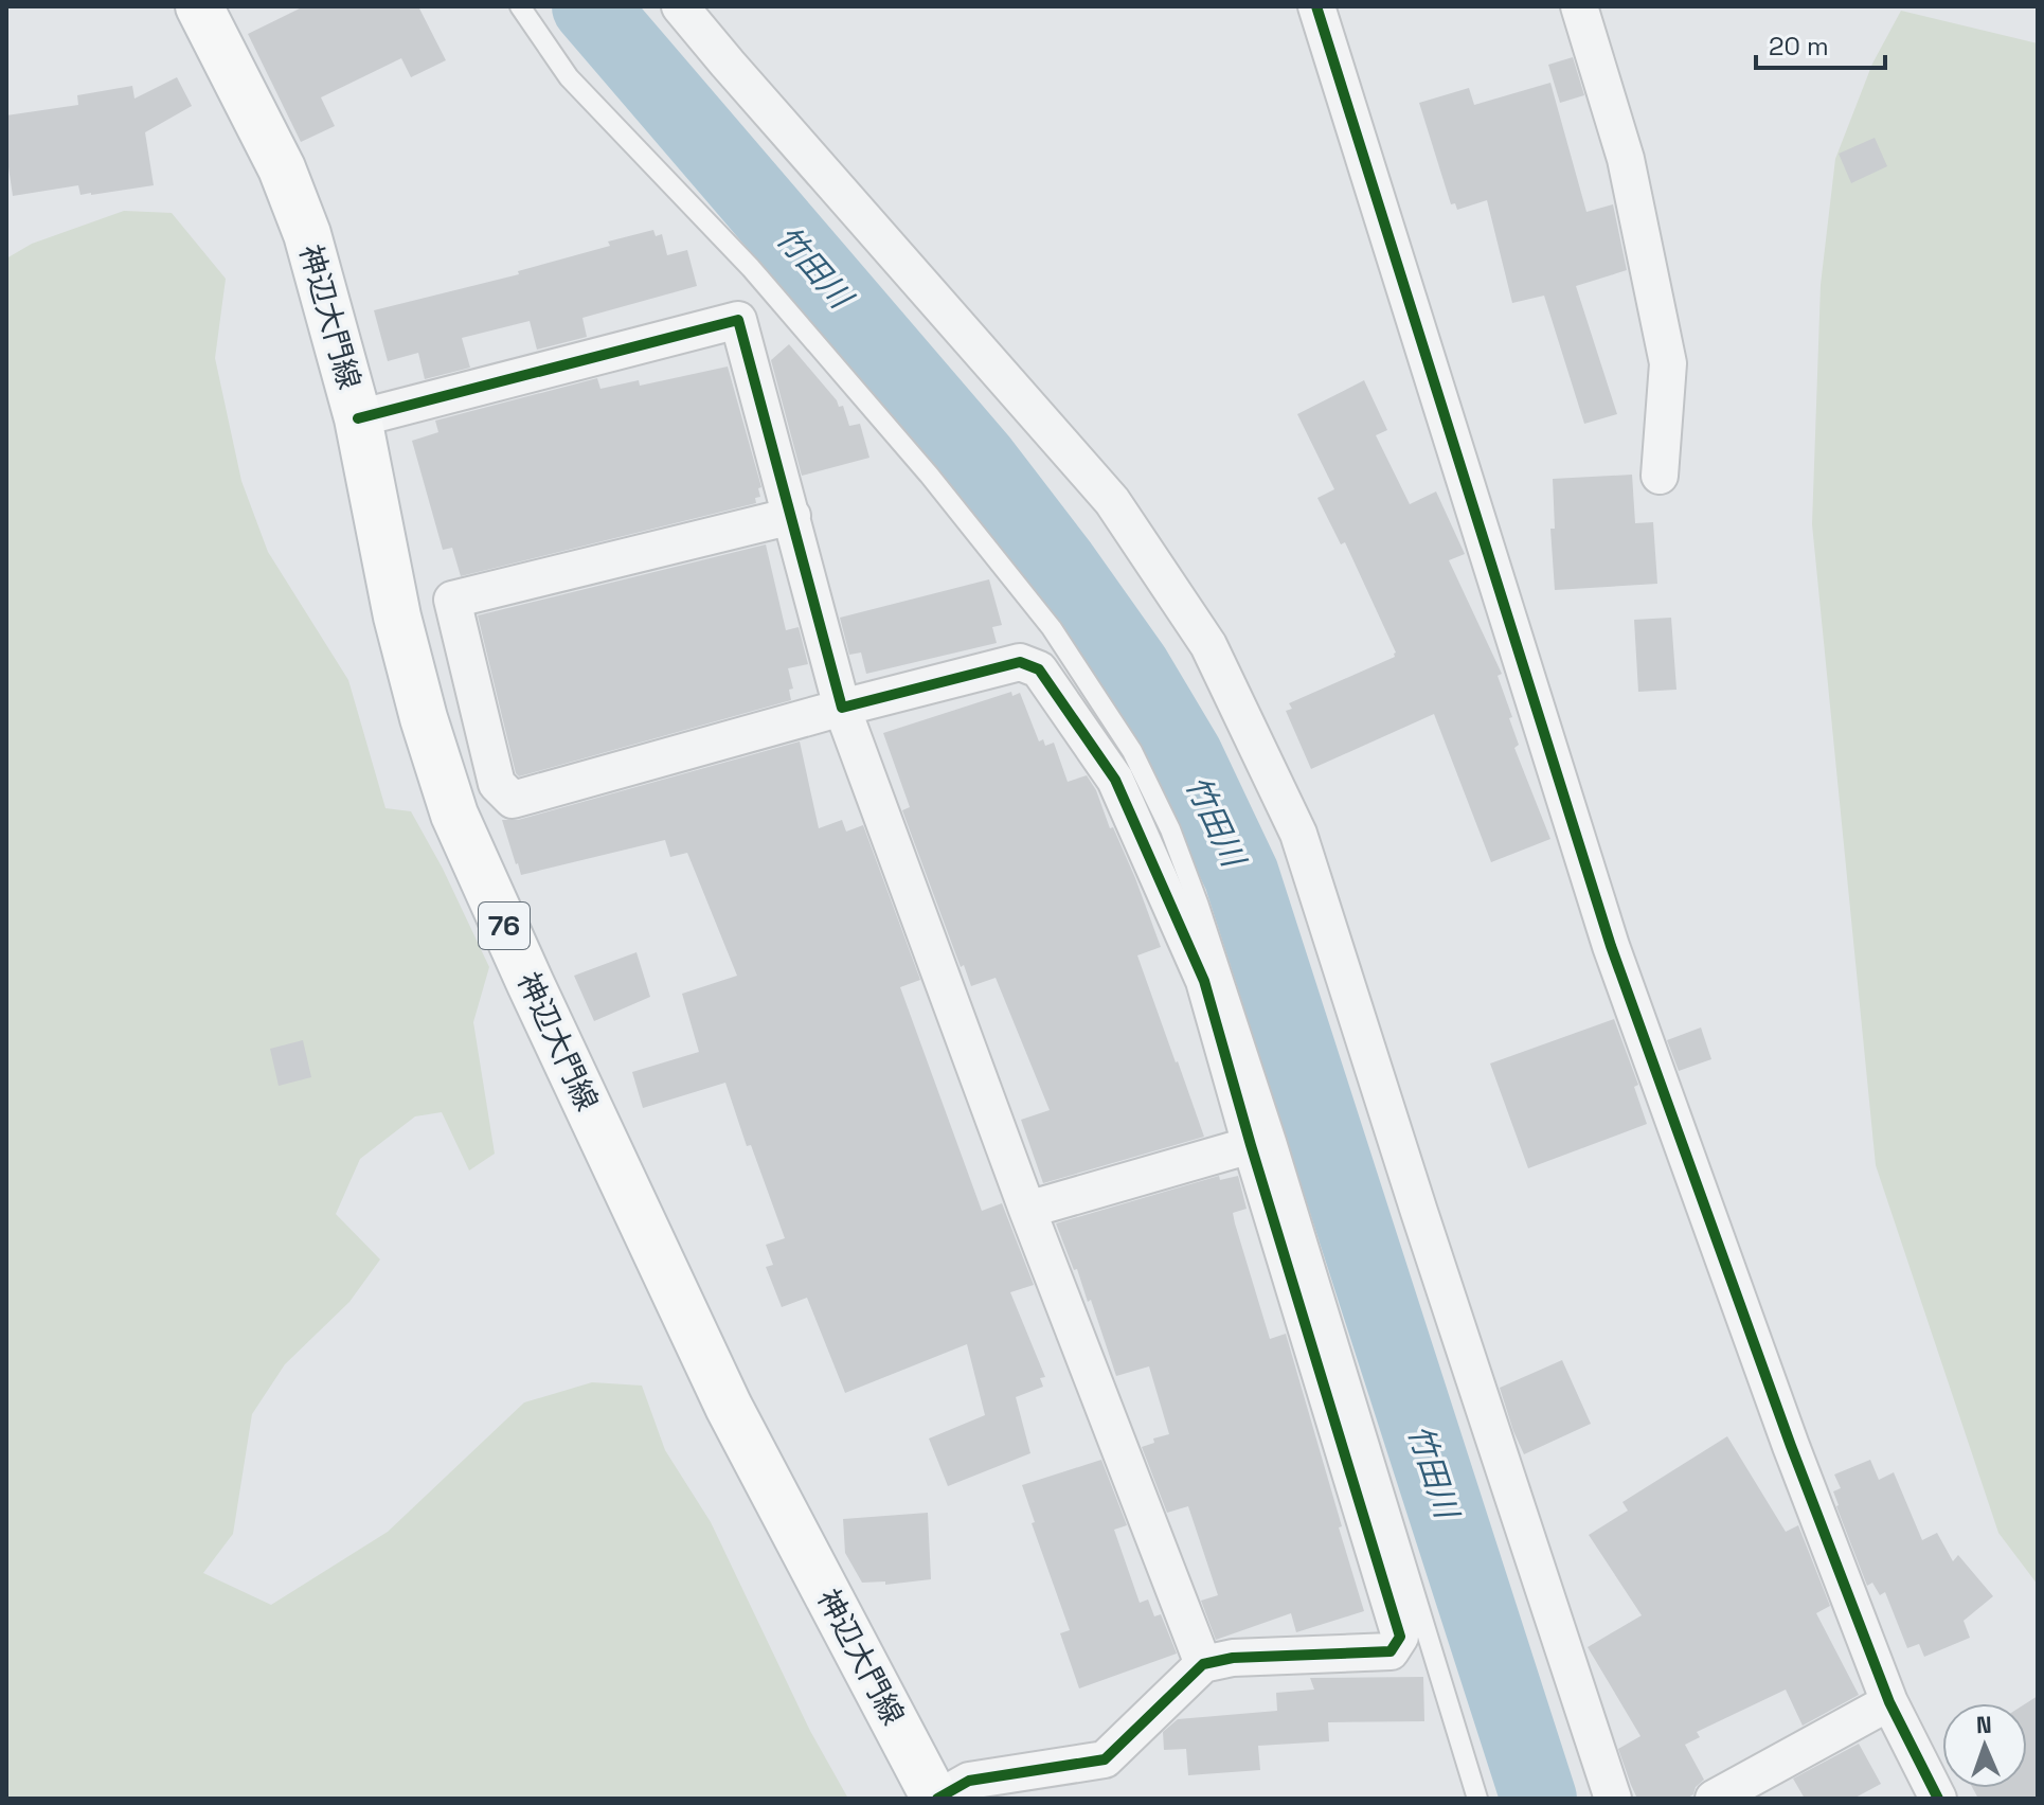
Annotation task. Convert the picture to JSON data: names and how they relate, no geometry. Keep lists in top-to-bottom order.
{
  "streets": {
    "main road": ["神辺大門線", "76"]
  },
  "water": ["竹田川"],
  "scale_bar": "20 m",
  "north": "top"
}
